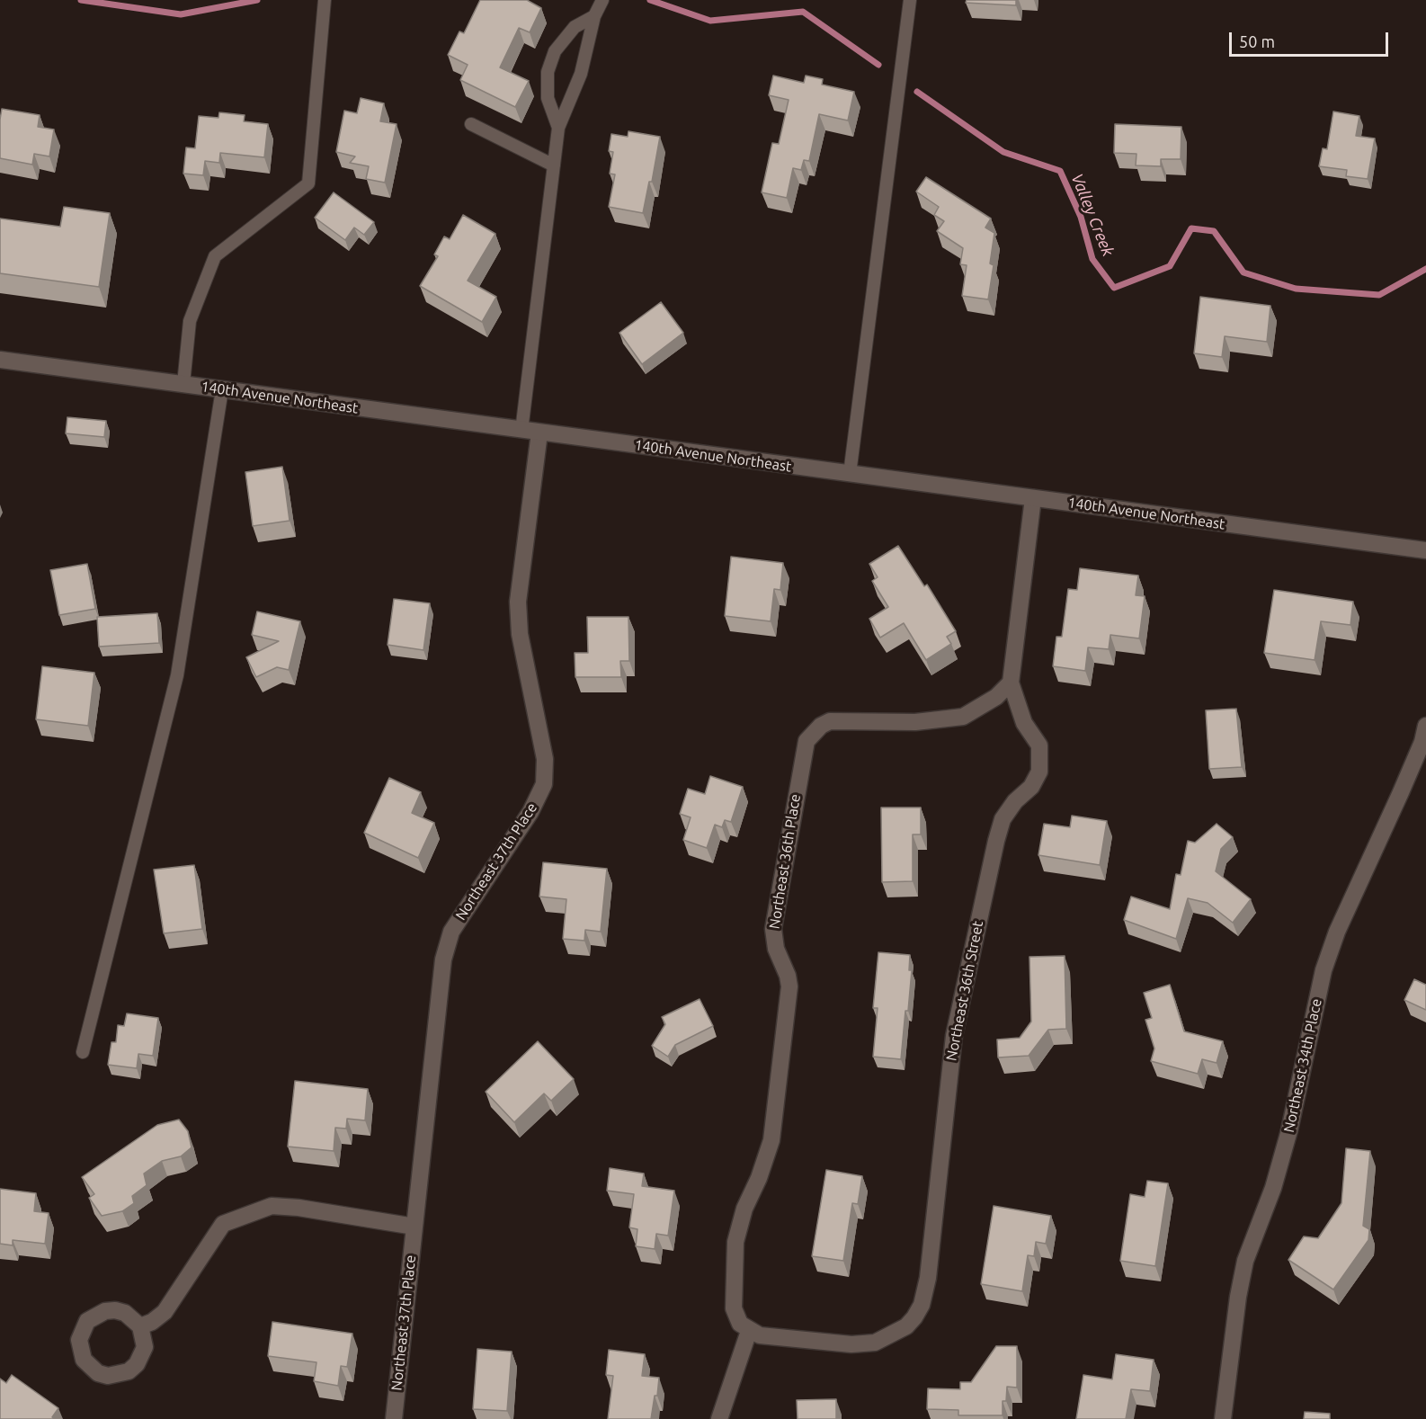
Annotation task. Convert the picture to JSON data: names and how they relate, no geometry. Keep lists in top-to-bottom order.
{
  "streets": {
    "street": [
      "140th Avenue Northeast",
      "Northeast 37th Place",
      "Northeast 36th Place",
      "Northeast 36th Street",
      "Northeast 34th Place"
    ]
  },
  "crossings": [
    ["140th Avenue Northeast", "Northeast 37th Place"],
    ["140th Avenue Northeast", "Northeast 36th Street"],
    ["Northeast 36th Place", "Northeast 36th Street"]
  ],
  "water": ["Valley Creek"],
  "scale_bar": "50 m"
}
